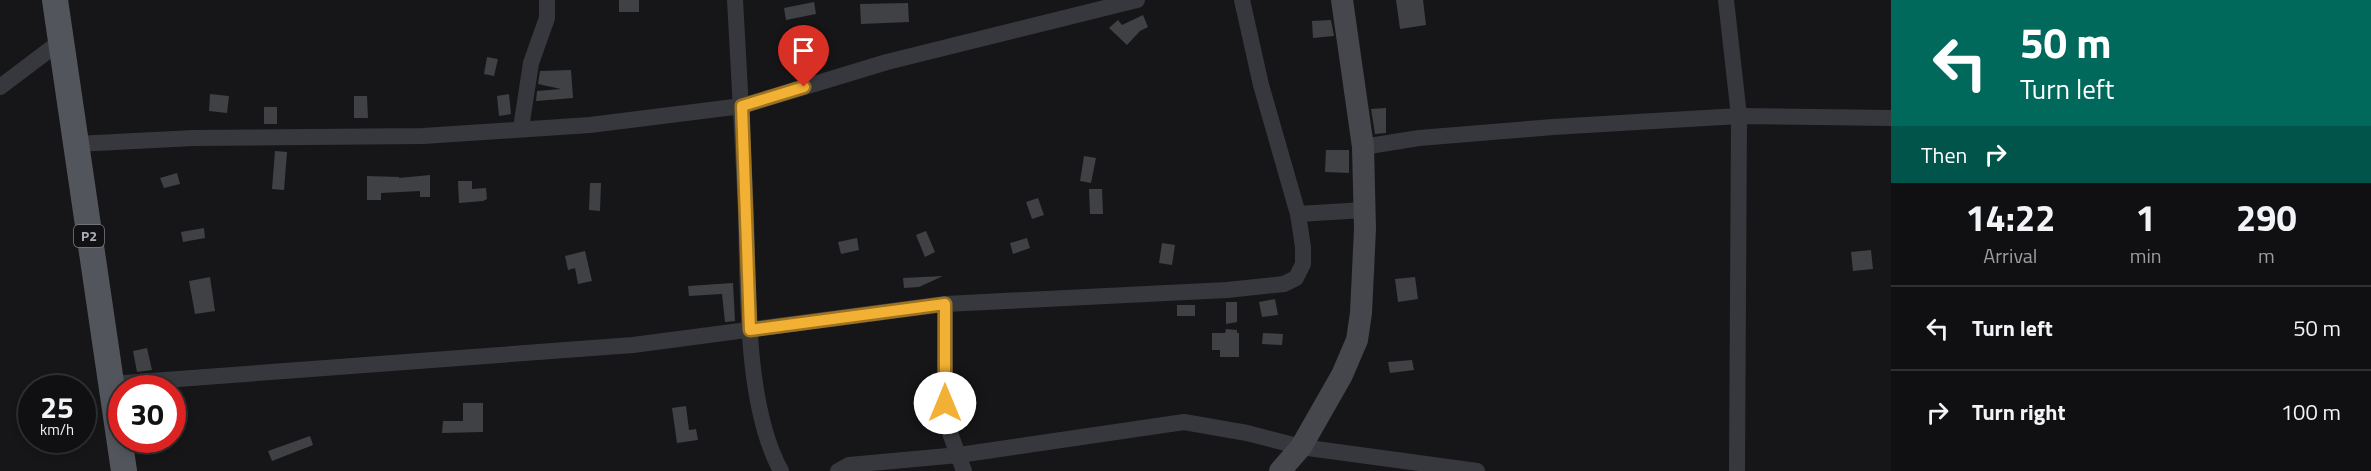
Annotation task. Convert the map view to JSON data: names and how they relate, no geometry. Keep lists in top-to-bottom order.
{
  "streets": {
    "main road": ["P2"]
  },
  "page": {
    "turn": ["50 m", "Turn left"],
    "then": "Then",
    "eta": [
      "14:22",
      "Arrival",
      "1",
      "min",
      "290",
      "m"
    ],
    "list": [
      {
        "name": "Turn left",
        "value": "50 m"
      },
      {
        "name": "Turn right",
        "value": "100 m"
      }
    ],
    "speed": "25 km/h",
    "limit": "30"
  }
}
